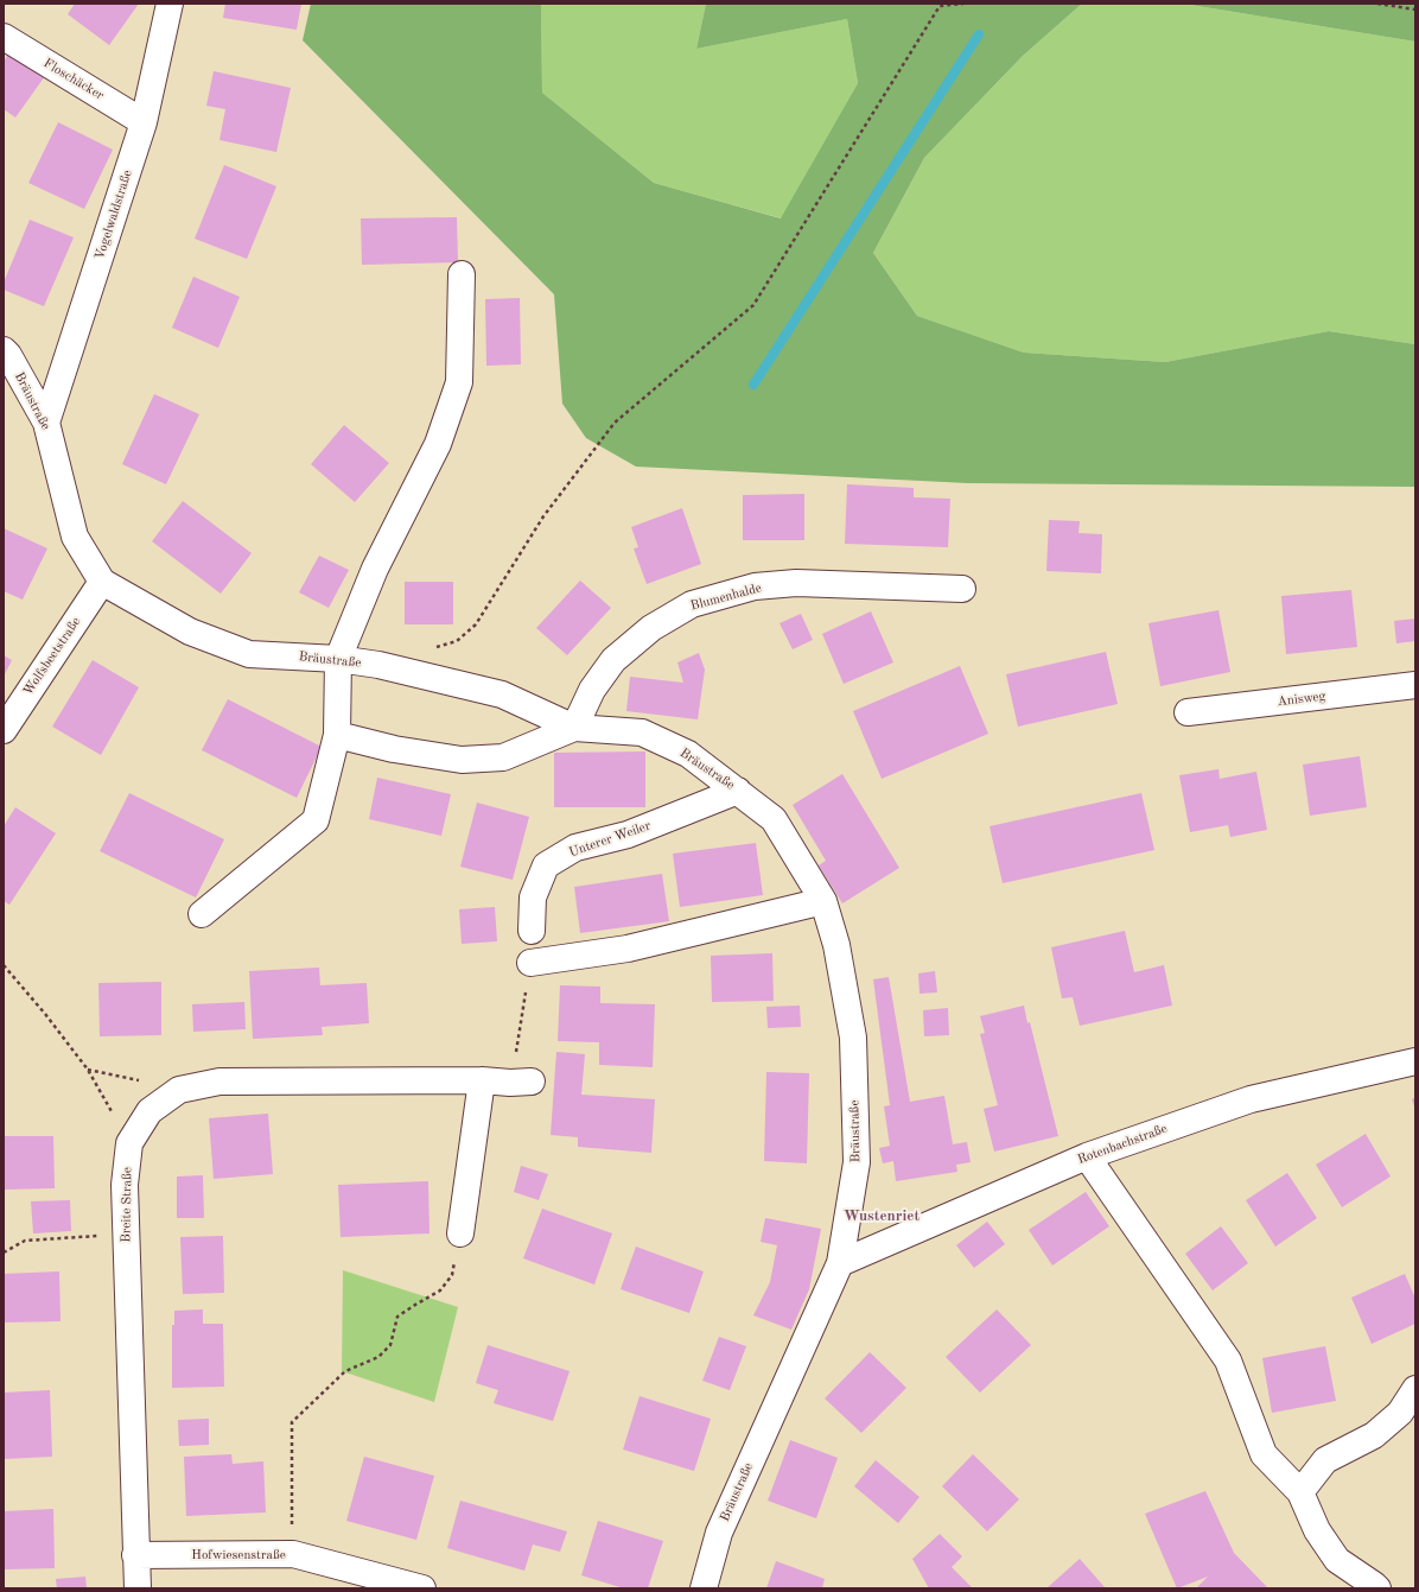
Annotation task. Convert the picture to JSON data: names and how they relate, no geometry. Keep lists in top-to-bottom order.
{
  "streets": {
    "street": [
      "Floschäcker",
      "Vogelwaldstraße",
      "Bräustraße",
      "Blumenhalde",
      "Wolfsbeetstraße",
      "Anisweg",
      "Unterer Weiler",
      "Rotenbachstraße",
      "Breite Straße",
      "Hofwiesenstraße"
    ]
  },
  "crossings": [
    ["Floschäcker", "Vogelwaldstraße"],
    ["Vogelwaldstraße", "Bräustraße"],
    ["Bräustraße", "Blumenhalde"],
    ["Bräustraße", "Wolfsbeetstraße"],
    ["Bräustraße", "Unterer Weiler"],
    ["Bräustraße", "Rotenbachstraße"],
    ["Breite Straße", "Hofwiesenstraße"]
  ],
  "districts": ["Wustenriet"]
}
